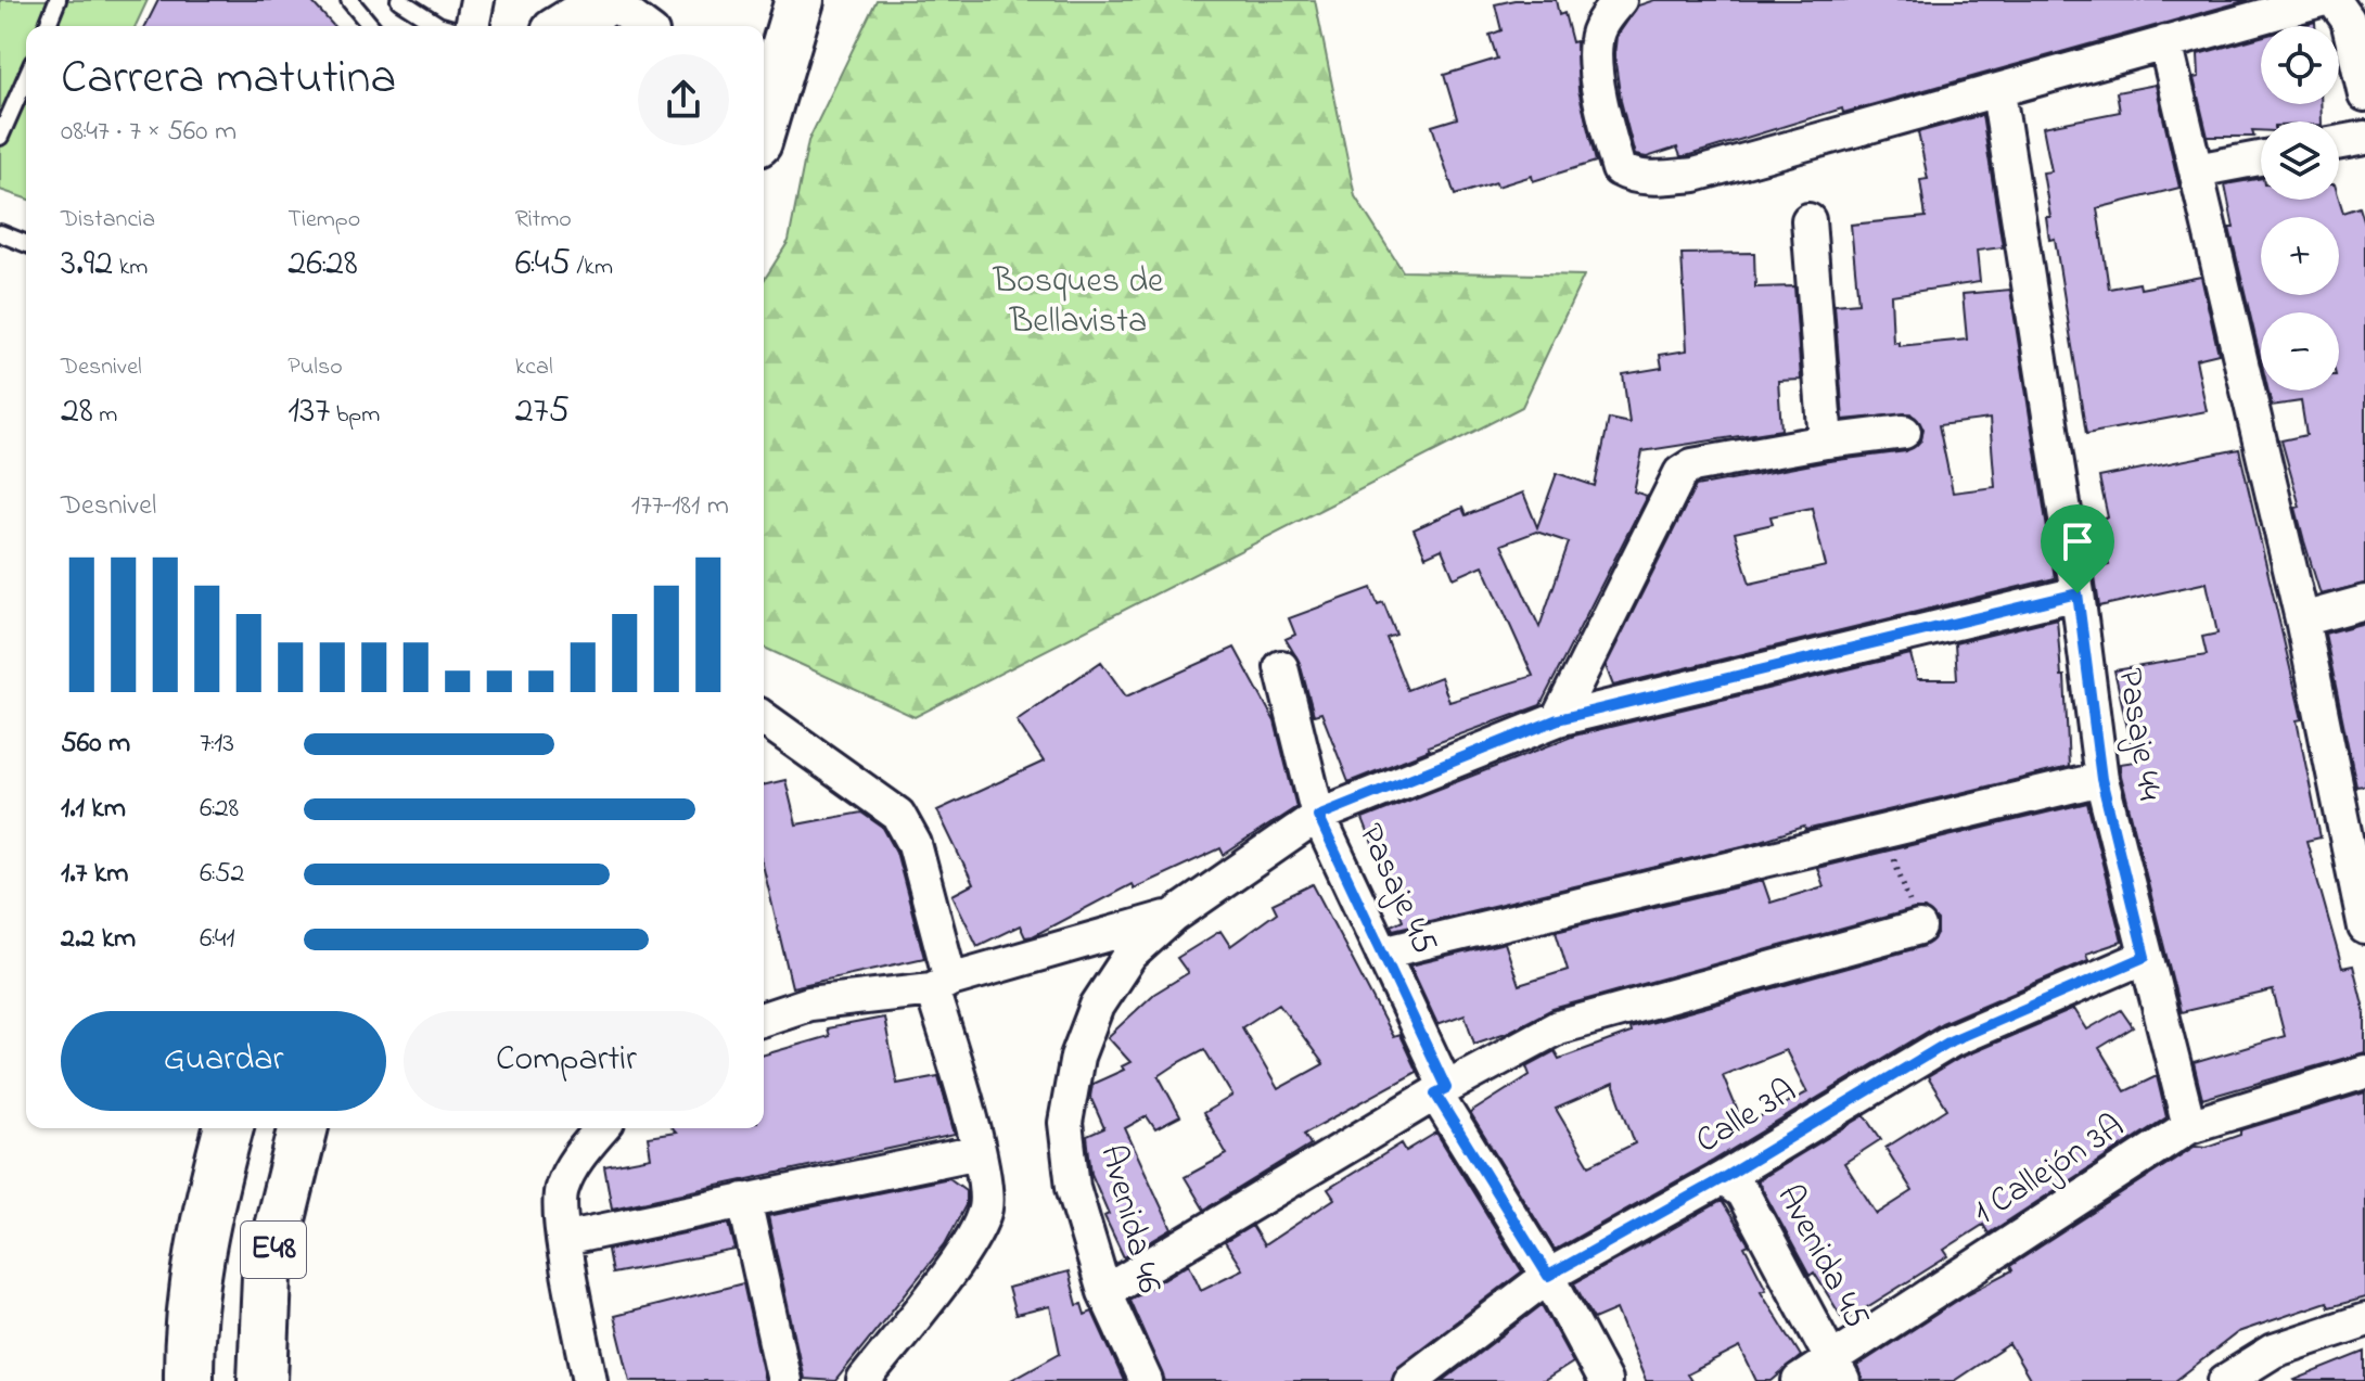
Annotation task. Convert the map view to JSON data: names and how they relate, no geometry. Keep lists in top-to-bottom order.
{
  "streets": {
    "main road": ["E48"],
    "street": [
      "Pasaje 44",
      "Pasaje 45",
      "Calle 3A",
      "1 Callejón 3A",
      "Avenida 46",
      "Avenida 45"
    ]
  },
  "crossings": [
    ["Pasaje 44", "Calle 3A"],
    ["Pasaje 44", "1 Callejón 3A"],
    ["Pasaje 44", "Avenida 46"],
    ["Pasaje 45", "Calle 3A"],
    ["Pasaje 45", "Avenida 46"],
    ["Calle 3A", "Avenida 45"],
    ["1 Callejón 3A", "Avenida 45"]
  ],
  "parks": ["Bosques de Bellavista"],
  "page": {
    "map_buttons": ["+", "−"],
    "heading": ["Carrera matutina", "08:47 · 7 × 560 m"],
    "stats": [
      ["Distancia", "3.92 km"],
      ["Tiempo", "26:28"],
      ["Ritmo", "6:45 /km"],
      ["Desnivel", "28 m"],
      ["Pulso", "137 bpm"],
      ["kcal", "275"]
    ],
    "chart": ["Desnivel", "177–181 m"],
    "list": [
      {
        "name": "560 m",
        "note": "7:13"
      },
      {
        "name": "1.1 km",
        "note": "6:28"
      },
      {
        "name": "1.7 km",
        "note": "6:52"
      },
      {
        "name": "2.2 km",
        "note": "6:41"
      }
    ],
    "buttons": ["Guardar", "Compartir"]
  }
}
